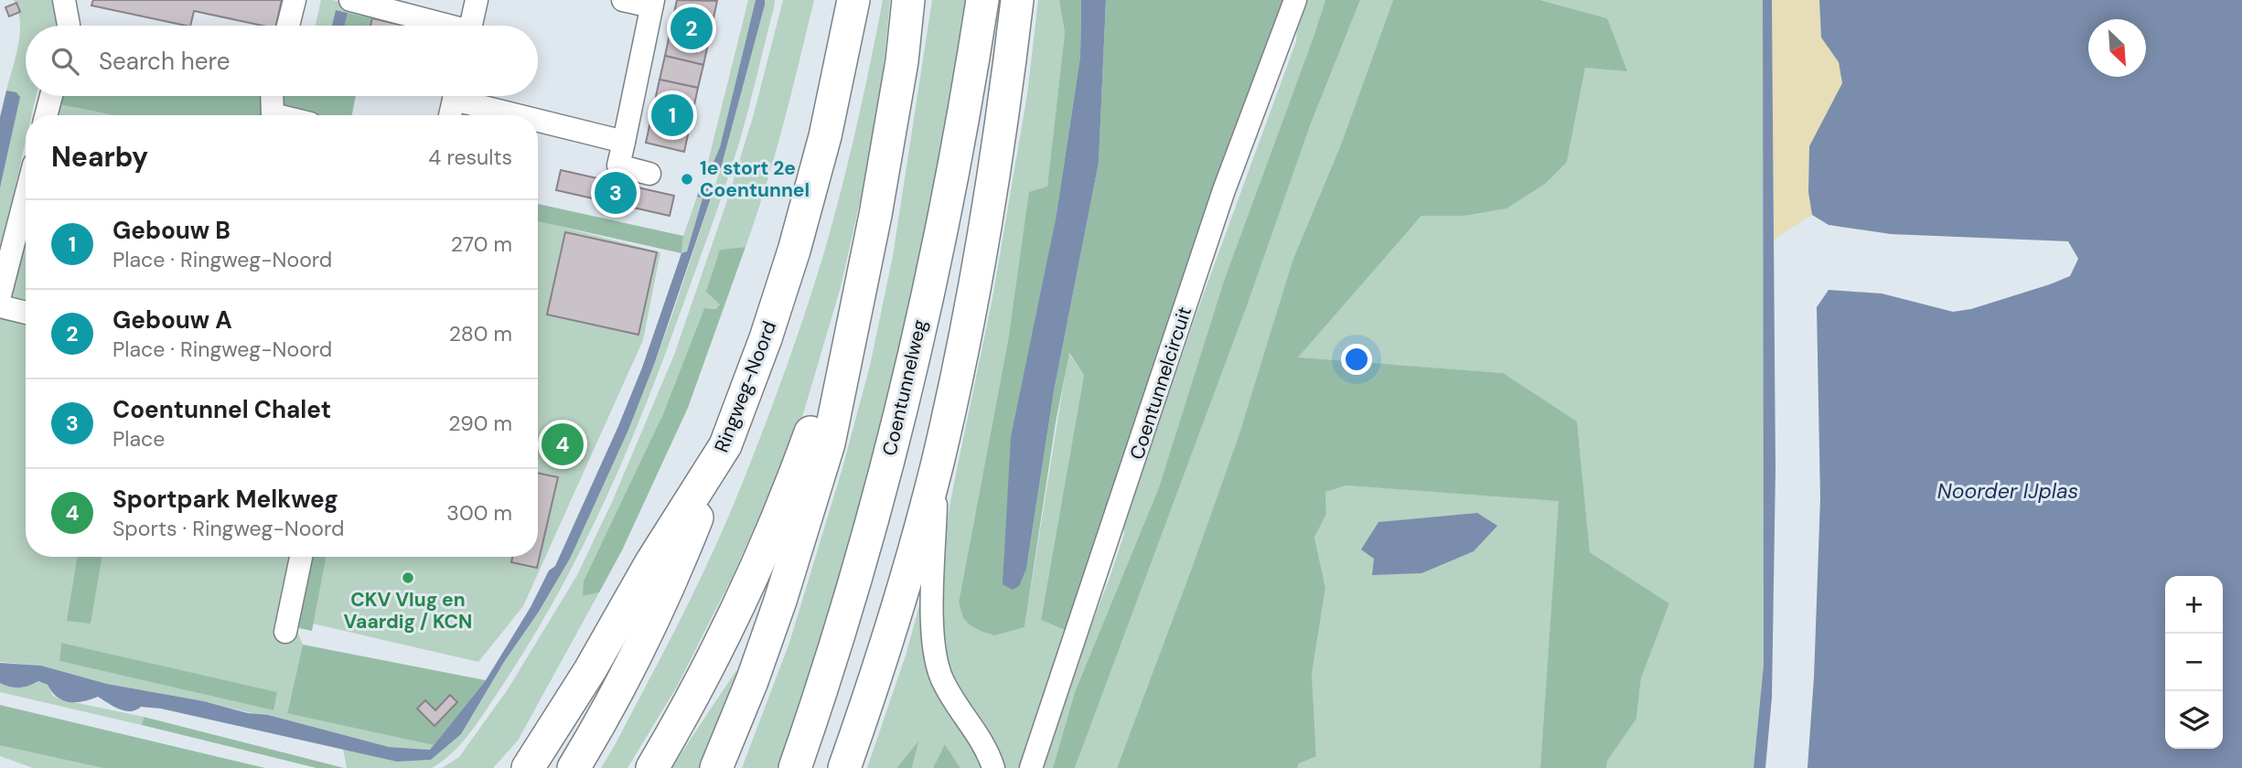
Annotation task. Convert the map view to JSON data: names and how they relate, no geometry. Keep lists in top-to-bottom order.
{
  "streets": {
    "highway": ["Ringweg-Noord", "Coentunnelweg"],
    "street": ["Coentunnelcircuit"]
  },
  "water": ["Noorder IJplas"],
  "places": ["1e stort 2e Coentunnel", "CKV Vlug en Vaardig / KCN"],
  "north": "bottom right",
  "page": {
    "pins": [
      "2",
      "1",
      "3",
      "4"
    ],
    "search": "Search here",
    "heading": ["Nearby", "4 results"],
    "list": [
      {
        "mark": "1",
        "name": "Gebouw B",
        "note": "Place · Ringweg-Noord",
        "value": "270 m"
      },
      {
        "mark": "2",
        "name": "Gebouw A",
        "note": "Place · Ringweg-Noord",
        "value": "280 m"
      },
      {
        "mark": "3",
        "name": "Coentunnel Chalet",
        "note": "Place",
        "value": "290 m"
      },
      {
        "mark": "4",
        "name": "Sportpark Melkweg",
        "note": "Sports · Ringweg-Noord",
        "value": "300 m"
      }
    ],
    "map_buttons": ["+", "−"]
  }
}
